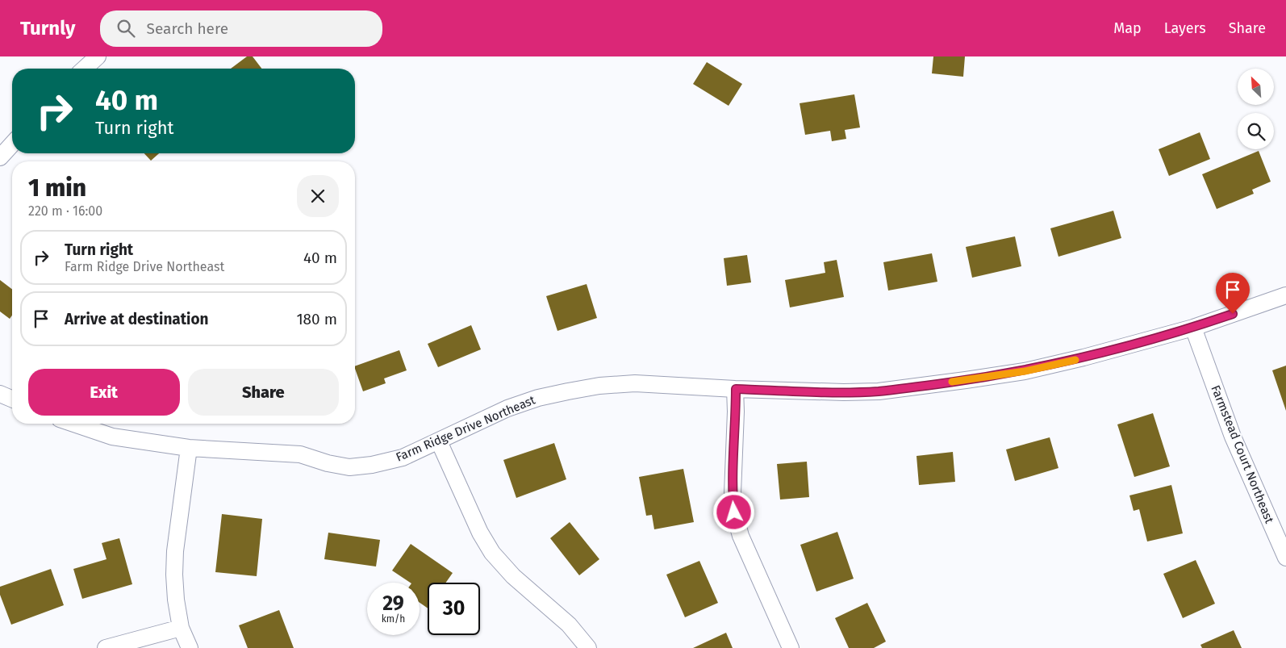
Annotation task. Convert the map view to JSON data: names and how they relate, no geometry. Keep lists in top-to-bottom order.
{
  "streets": {
    "street": ["Farm Ridge Drive Northeast", "Farmstead Court Northeast"]
  },
  "crossings": [
    ["Farm Ridge Drive Northeast", "Farmstead Court Northeast"]
  ],
  "north": "top left",
  "page": {
    "header": "Turnly",
    "search": "Search here",
    "nav": ["Map", "Layers", "Share"],
    "turn": ["40 m", "Turn right"],
    "heading": ["1 min", "220 m · 16:00"],
    "list": [
      {
        "name": "Turn right",
        "note": "Farm Ridge Drive Northeast",
        "value": "40 m"
      },
      {
        "name": "Arrive at destination",
        "value": "180 m"
      }
    ],
    "buttons": ["Exit", "Share"],
    "speed": "29 km/h",
    "limit": "30"
  }
}
